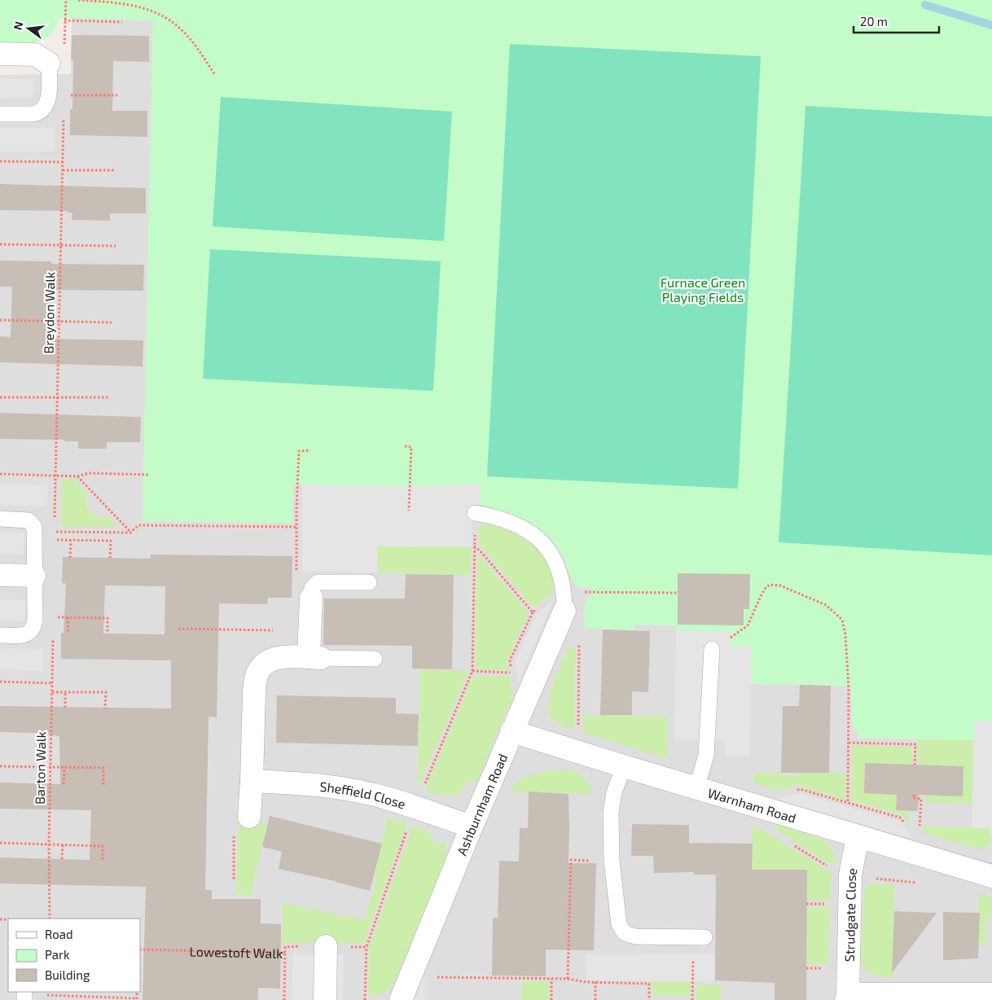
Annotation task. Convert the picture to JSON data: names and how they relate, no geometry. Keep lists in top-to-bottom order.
{
  "streets": {
    "street": [
      "Sheffield Close",
      "Ashburnham Road",
      "Warnham Road",
      "Strudgate Close"
    ],
    "path": ["Breydon Walk", "Barton Walk", "Lowestoft Walk"]
  },
  "crossings": [
    ["Sheffield Close", "Ashburnham Road"],
    ["Ashburnham Road", "Warnham Road"],
    ["Warnham Road", "Strudgate Close"]
  ],
  "parks": ["Furnace Green Playing Fields"],
  "legend": ["Road", "Park", "Building"],
  "scale_bar": "20 m",
  "north": "left"
}
